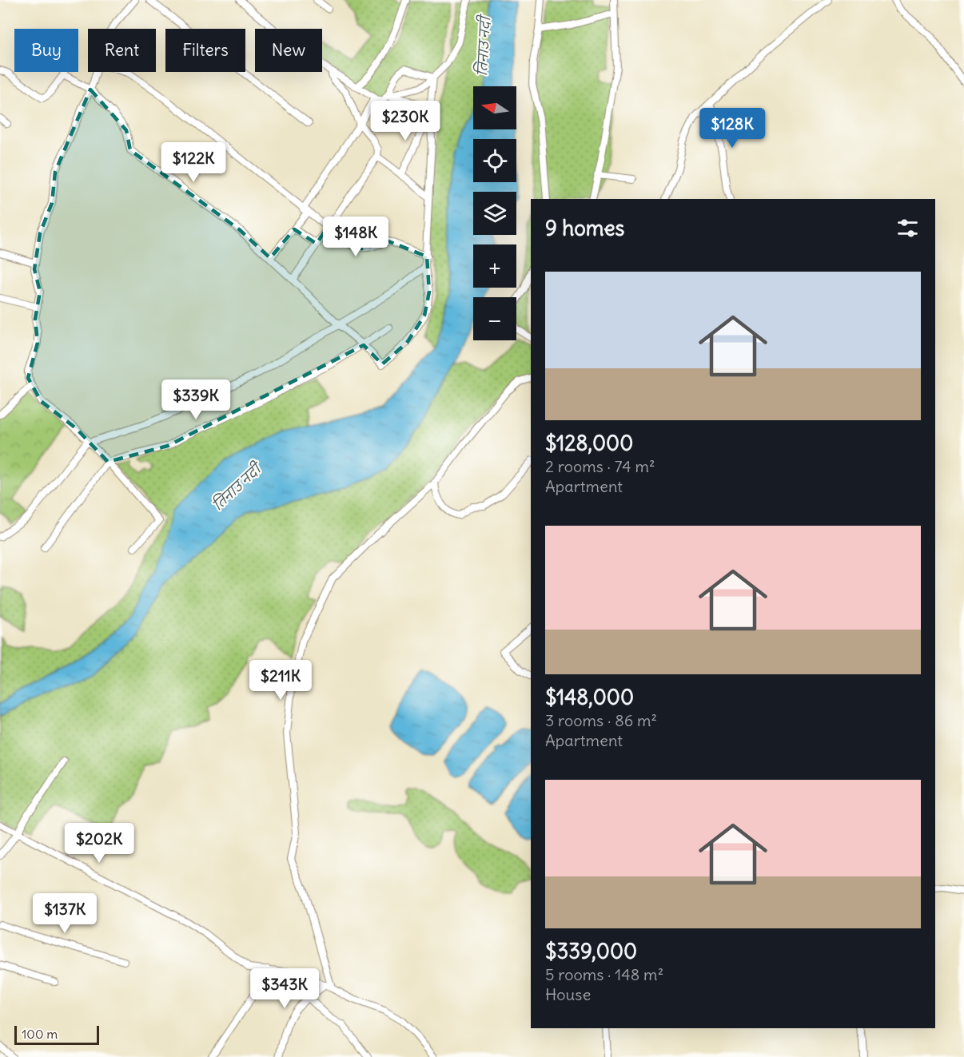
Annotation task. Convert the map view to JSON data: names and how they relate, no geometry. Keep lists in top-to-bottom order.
{
  "water": ["तिनाउ नदी"],
  "scale_bar": "100 m",
  "north": "left",
  "page": {
    "chip": [
      "Buy",
      "Rent",
      "Filters",
      "New"
    ],
    "map_buttons": ["+", "−"],
    "price": [
      "$230K",
      "$128K",
      "$122K",
      "$148K",
      "$339K",
      "$211K",
      "$202K",
      "$137K",
      "$343K"
    ],
    "heading": "9 homes",
    "list": [
      {
        "name": "$128,000",
        "note": "2 rooms · 74 m² · Apartment"
      },
      {
        "name": "$148,000",
        "note": "3 rooms · 86 m² · Apartment"
      },
      {
        "name": "$339,000",
        "note": "5 rooms · 148 m² · House"
      }
    ],
    "scale": "100 m"
  }
}
